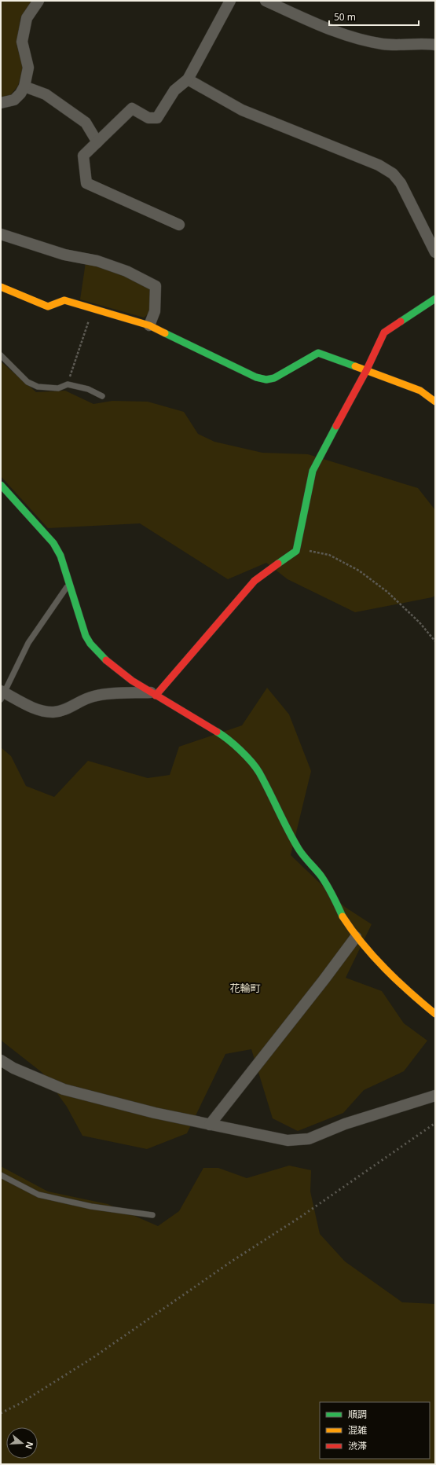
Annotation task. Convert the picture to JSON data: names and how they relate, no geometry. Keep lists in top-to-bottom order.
{
  "districts": ["花輪町"],
  "legend": ["順調", "混雑", "渋滞"],
  "scale_bar": "50 m",
  "north": "right"
}
